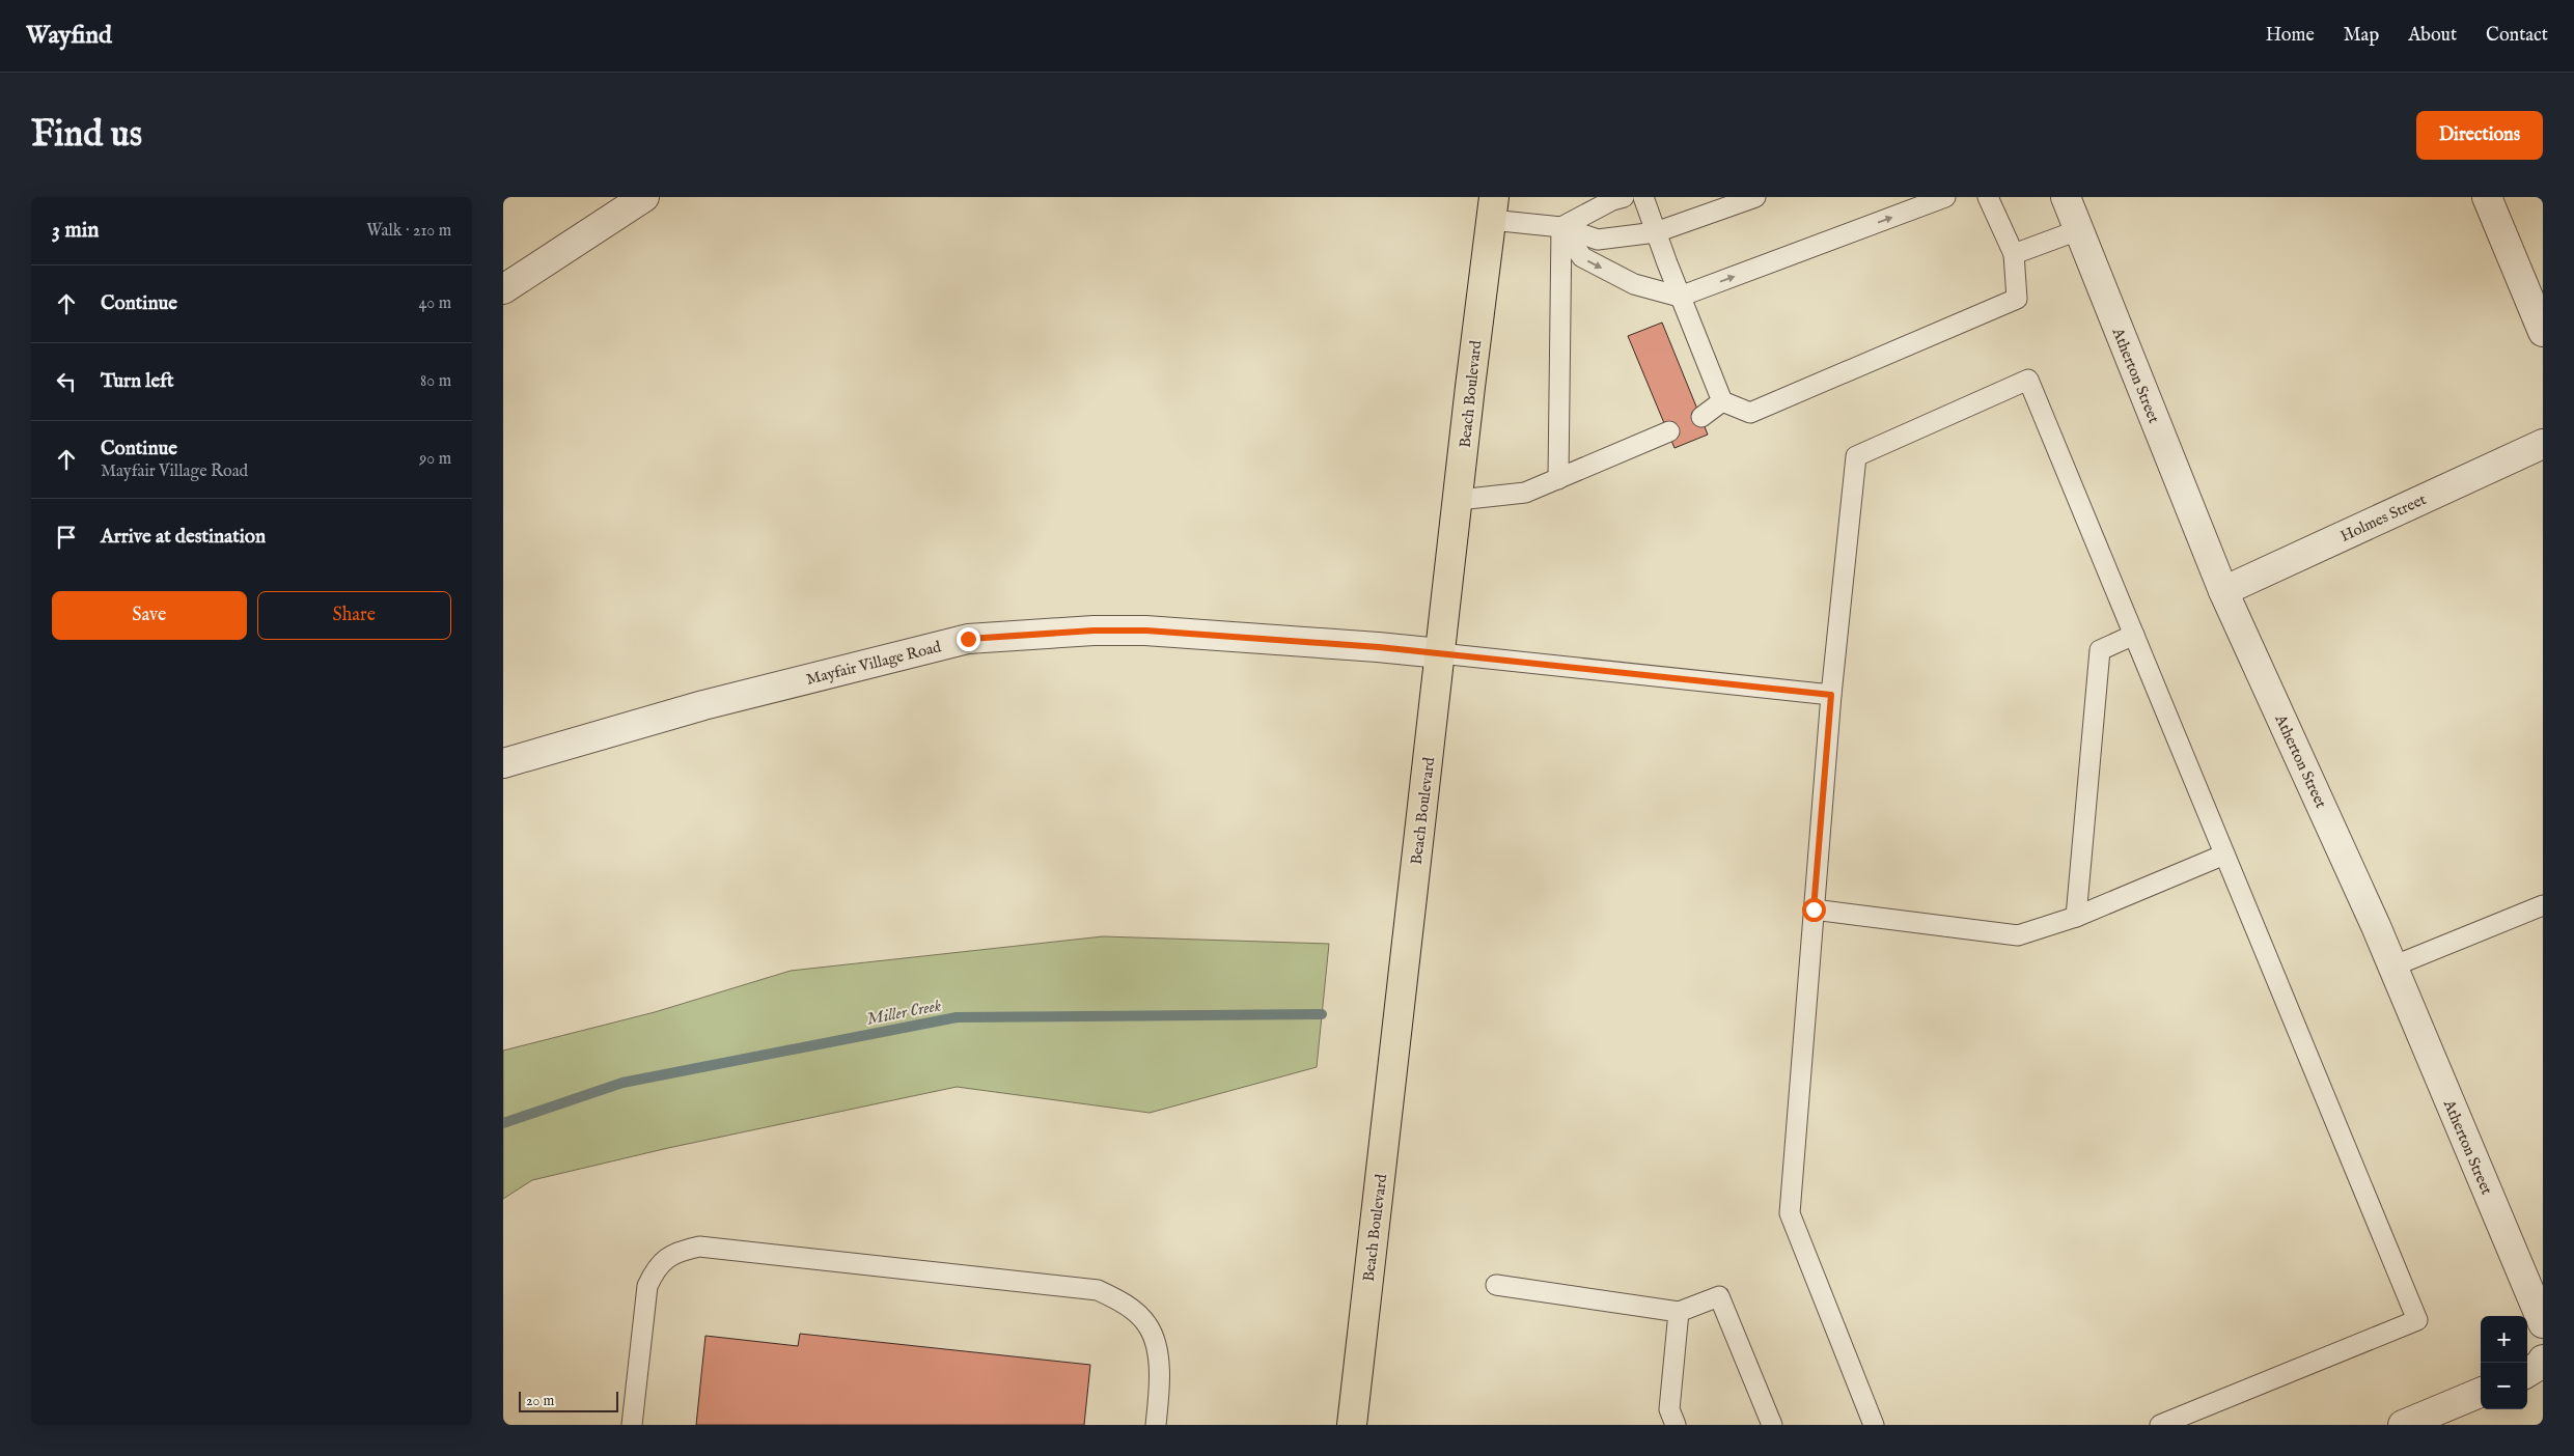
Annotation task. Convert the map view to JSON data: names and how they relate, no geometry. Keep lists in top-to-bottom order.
{
  "streets": {
    "highway": ["Beach Boulevard"],
    "street": ["Atherton Street", "Holmes Street", "Mayfair Village Road"]
  },
  "crossings": [
    ["Atherton Street", "Holmes Street"],
    ["Beach Boulevard", "Mayfair Village Road"]
  ],
  "water": ["Miller Creek"],
  "scale_bar": "20 m",
  "page": {
    "header": "Wayfind",
    "nav": [
      "Home",
      "Map",
      "About",
      "Contact"
    ],
    "buttons": [
      "Directions",
      ["Save", "Share"]
    ],
    "title": "Find us",
    "heading": ["3 min", "Walk · 210 m"],
    "list": [
      ["Continue", "40 m"],
      ["Turn left", "80 m"],
      ["Continue", "Mayfair Village Road", "90 m"],
      "Arrive at destination"
    ],
    "map_buttons": ["+", "−"],
    "scale": "20 m"
  }
}
